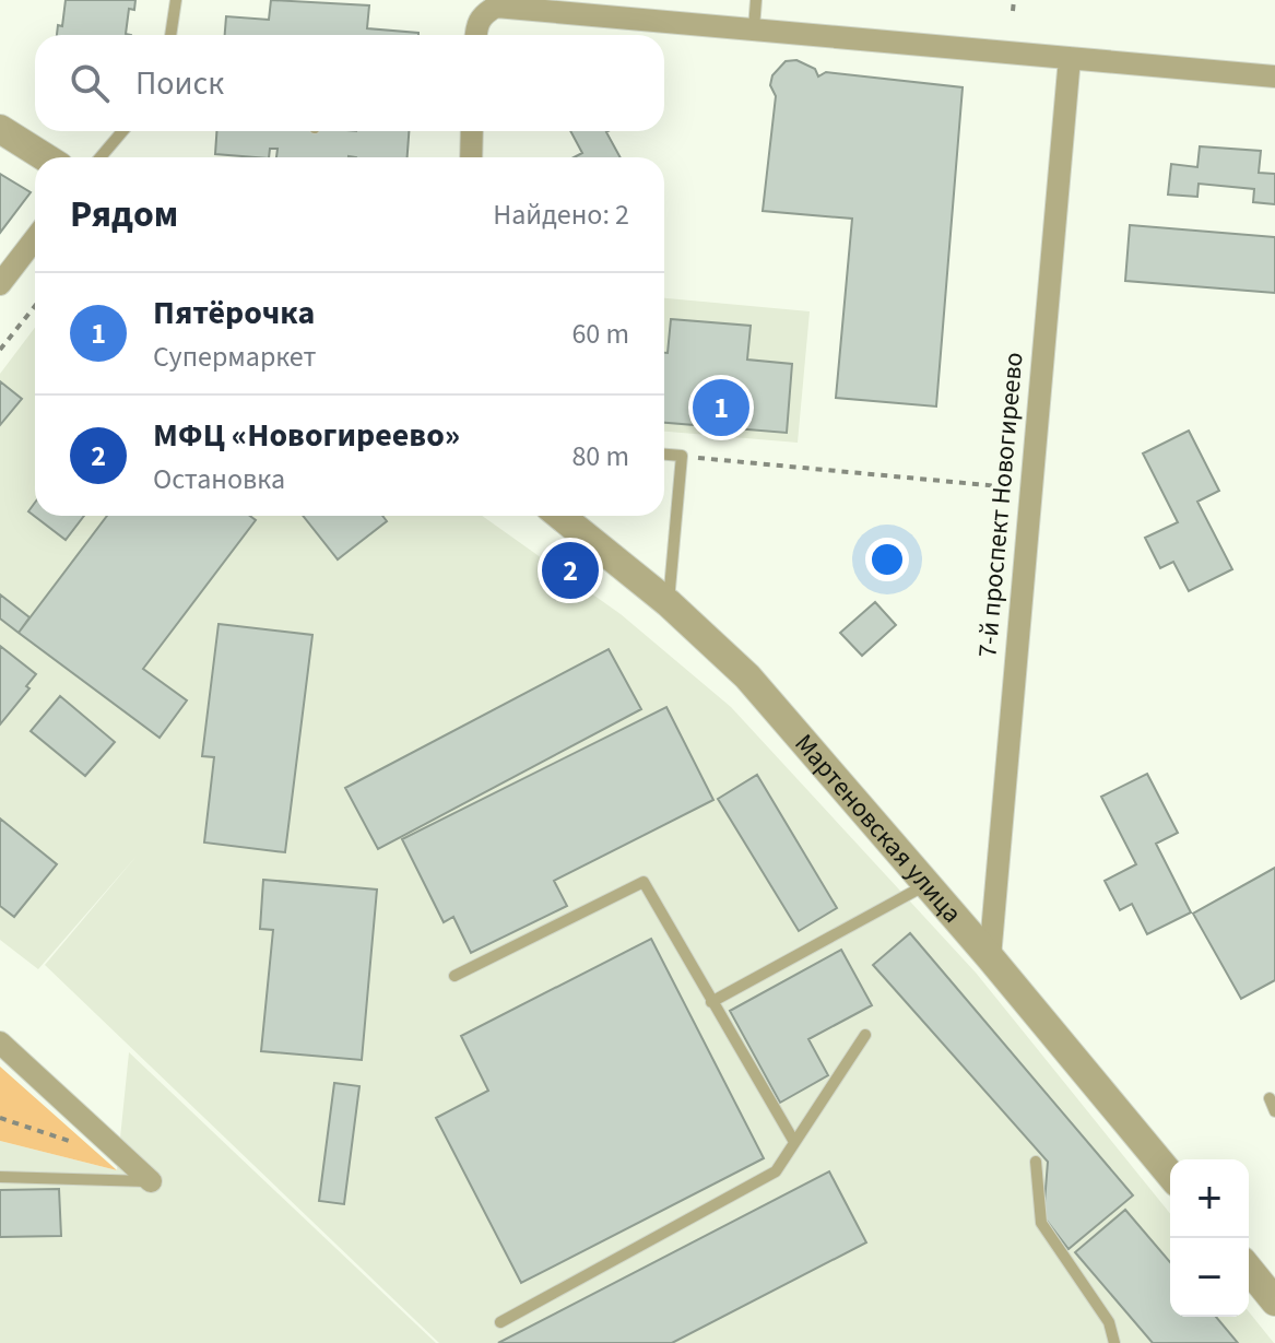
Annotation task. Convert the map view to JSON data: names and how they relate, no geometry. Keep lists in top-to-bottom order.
{
  "streets": {
    "street": ["7-й проспект Новогиреево", "Мартеновская улица"]
  },
  "crossings": [
    ["7-й проспект Новогиреево", "Мартеновская улица"]
  ],
  "page": {
    "search": "Поиск",
    "heading": ["Рядом", "Найдено: 2"],
    "list": [
      {
        "mark": "1",
        "name": "Пятёрочка",
        "note": "Супермаркет",
        "value": "60 m"
      },
      {
        "mark": "2",
        "name": "МФЦ «Новогиреево»",
        "note": "Остановка",
        "value": "80 m"
      }
    ],
    "pins": ["1", "2"],
    "map_buttons": ["+", "−"]
  }
}
